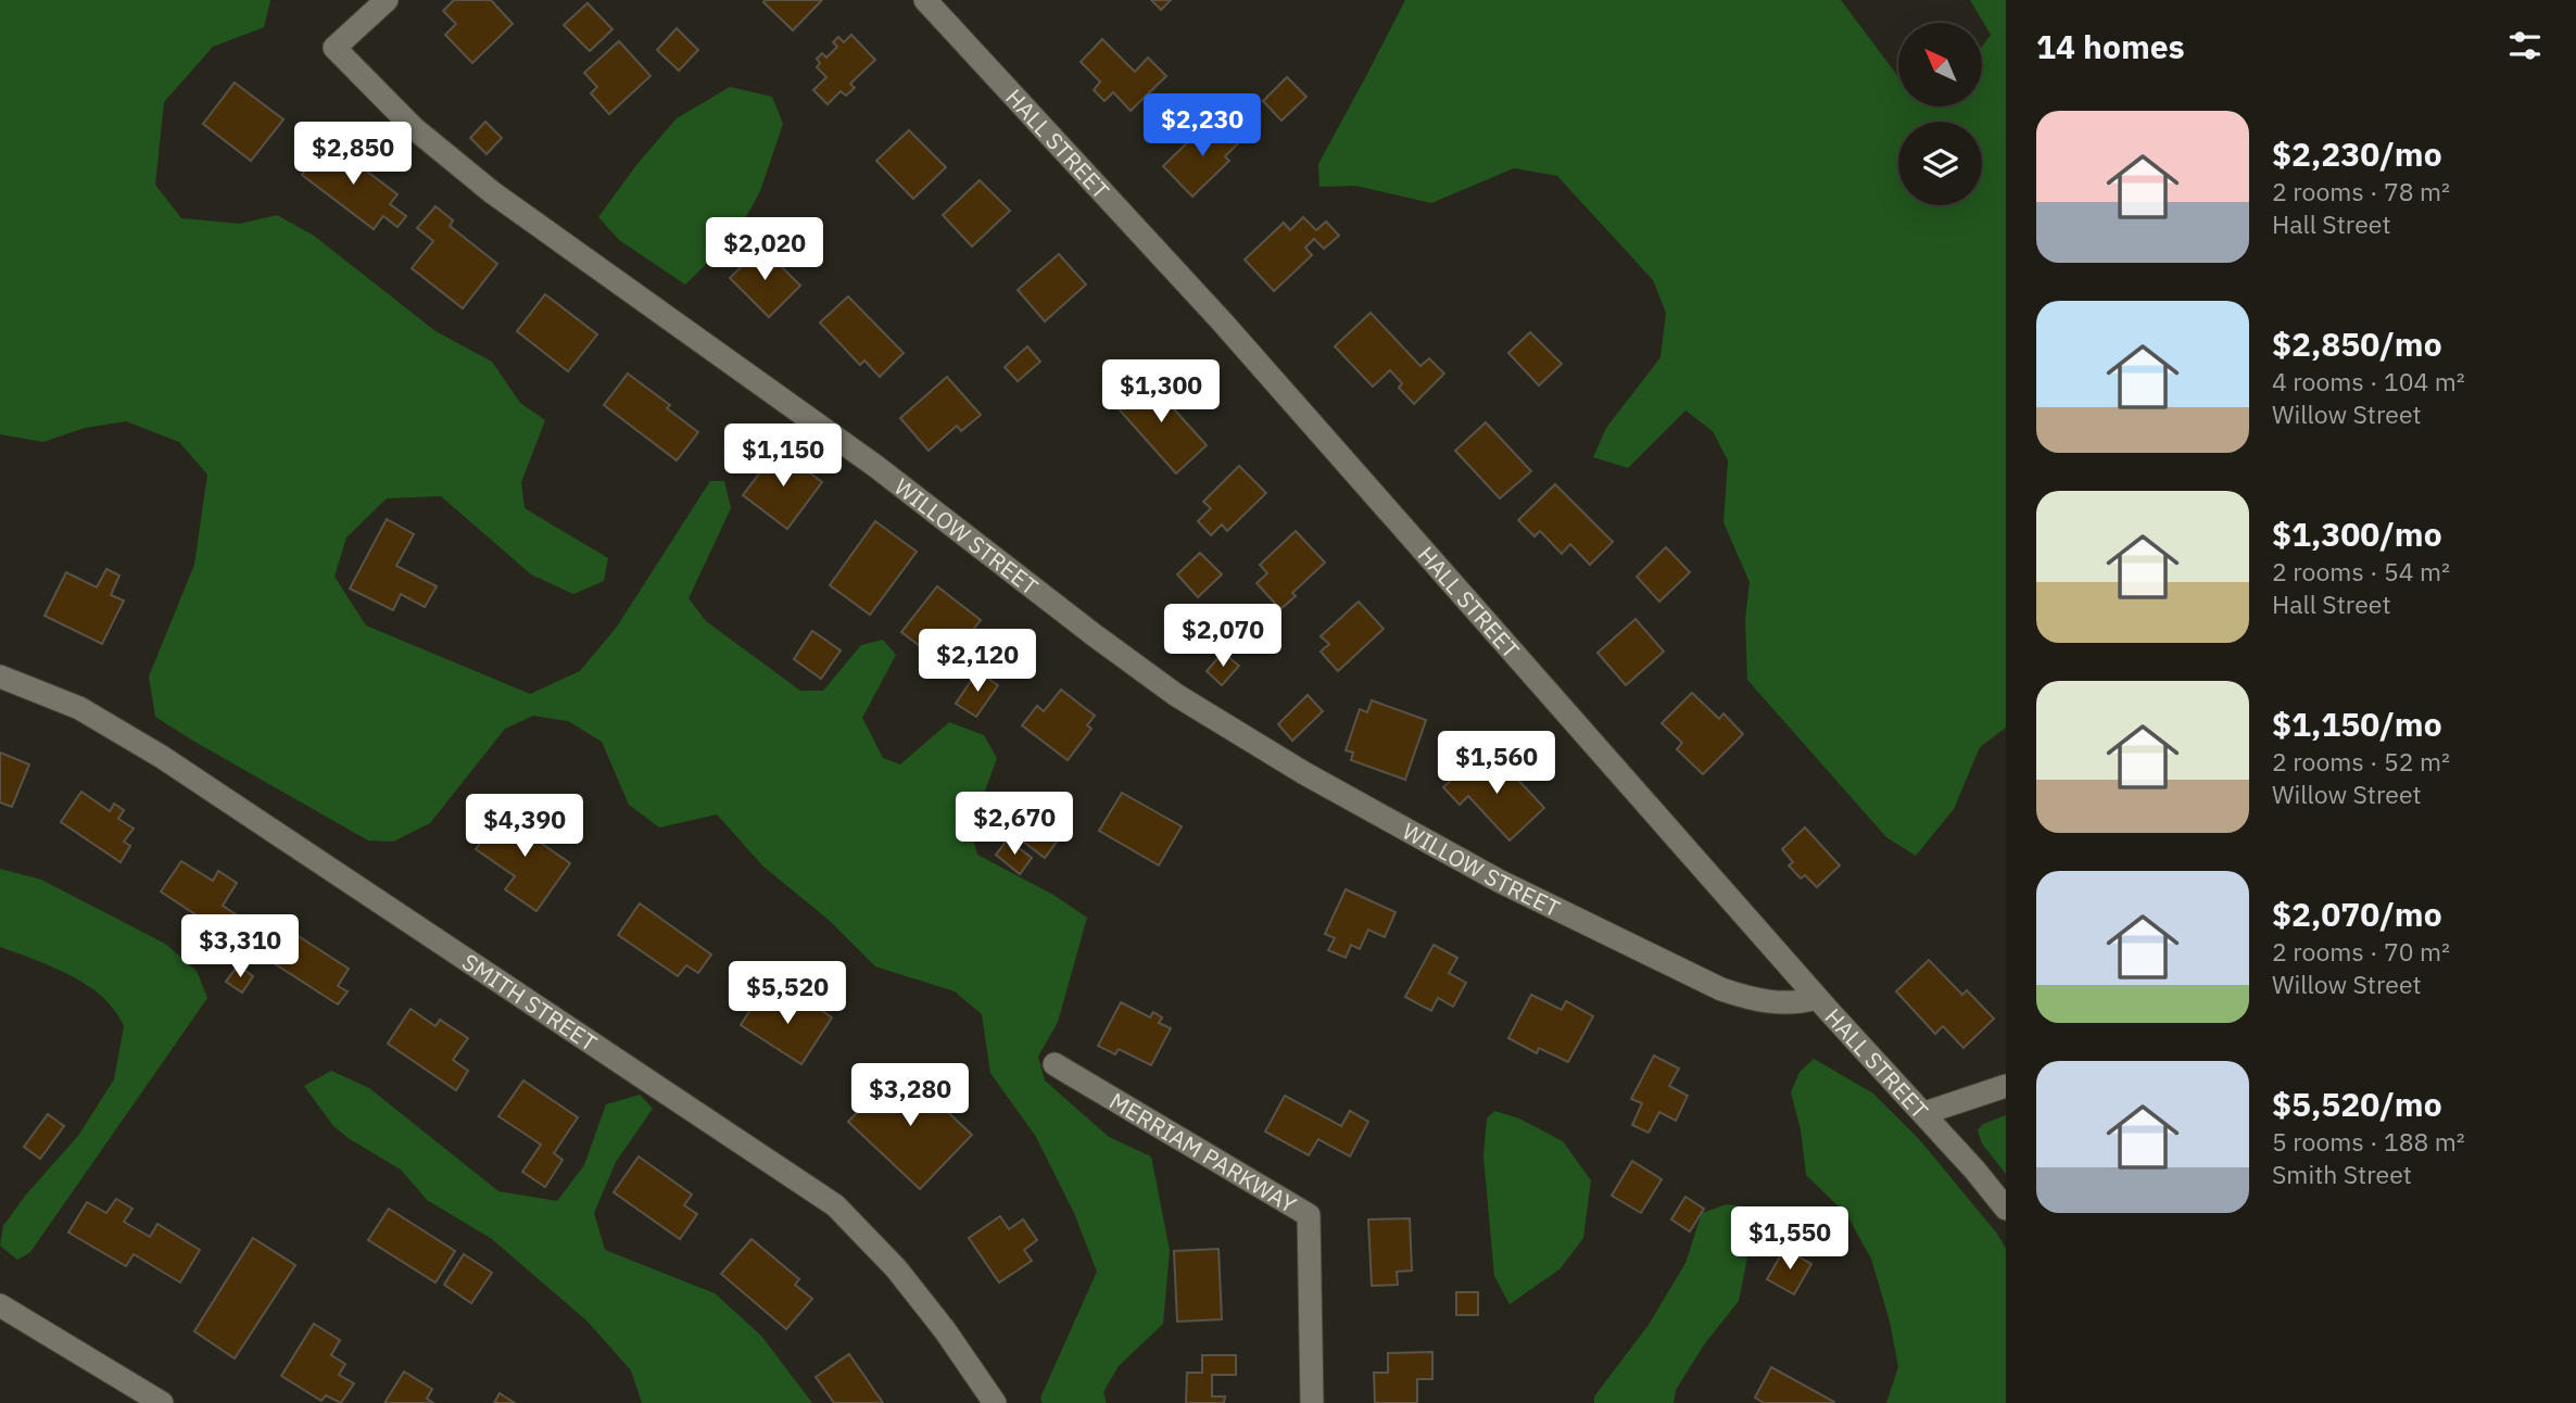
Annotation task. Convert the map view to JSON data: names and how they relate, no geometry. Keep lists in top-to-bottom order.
{
  "streets": {
    "street": [
      "HALL STREET",
      "WILLOW STREET",
      "SMITH STREET",
      "MERRIAM PARKWAY"
    ]
  },
  "crossings": [
    ["HALL STREET", "WILLOW STREET"]
  ],
  "north": "top left",
  "page": {
    "heading": "14 homes",
    "list": [
      {
        "name": "$2,230/mo",
        "note": "2 rooms · 78 m² · Hall Street"
      },
      {
        "name": "$2,850/mo",
        "note": "4 rooms · 104 m² · Willow Street"
      },
      {
        "name": "$1,300/mo",
        "note": "2 rooms · 54 m² · Hall Street"
      },
      {
        "name": "$1,150/mo",
        "note": "2 rooms · 52 m² · Willow Street"
      },
      {
        "name": "$2,070/mo",
        "note": "2 rooms · 70 m² · Willow Street"
      },
      {
        "name": "$5,520/mo",
        "note": "5 rooms · 188 m² · Smith Street"
      }
    ],
    "price": [
      "$2,230",
      "$2,850",
      "$2,020",
      "$1,300",
      "$1,150",
      "$2,070",
      "$2,120",
      "$1,560",
      "$2,670",
      "$4,390",
      "$3,310",
      "$5,520",
      "$3,280",
      "$1,550"
    ]
  }
}
